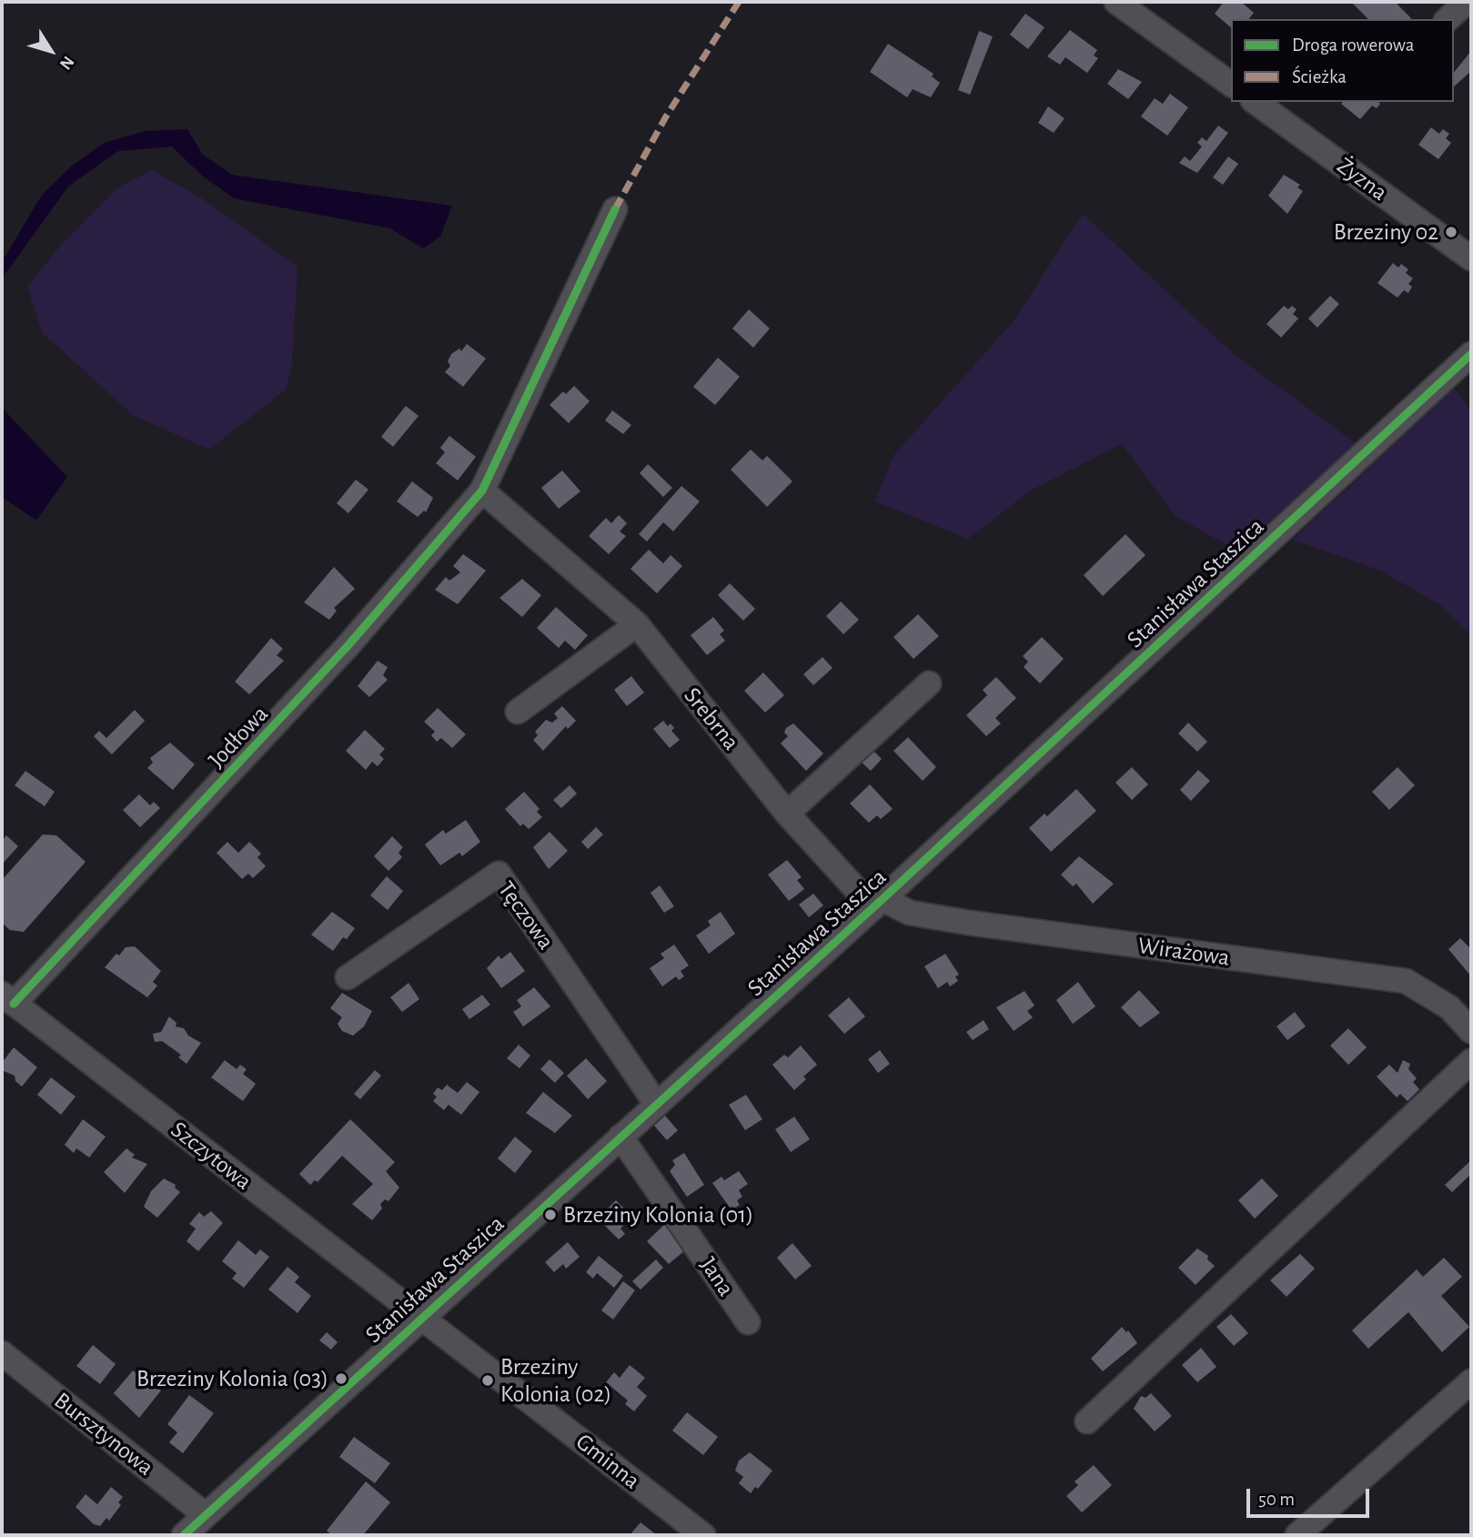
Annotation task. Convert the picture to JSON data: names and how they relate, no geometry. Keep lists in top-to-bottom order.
{
  "streets": {
    "street": [
      "Żyzna",
      "Stanisława Staszica",
      "Srebrna",
      "Jodłowa",
      "Tęczowa",
      "Wirażowa",
      "Szczytowa",
      "Jana",
      "Bursztynowa",
      "Gminna"
    ]
  },
  "crossings": [
    ["Stanisława Staszica", "Srebrna"],
    ["Stanisława Staszica", "Tęczowa"],
    ["Stanisława Staszica", "Wirażowa"],
    ["Stanisława Staszica", "Szczytowa"],
    ["Stanisława Staszica", "Jana"],
    ["Stanisława Staszica", "Bursztynowa"],
    ["Stanisława Staszica", "Gminna"],
    ["Srebrna", "Jodłowa"],
    ["Srebrna", "Wirażowa"],
    ["Jodłowa", "Szczytowa"],
    ["Szczytowa", "Gminna"]
  ],
  "places": [
    "Brzeziny 02",
    "Brzeziny Kolonia (01)",
    "Brzeziny Kolonia (03)",
    "Brzeziny Kolonia (02)"
  ],
  "legend": ["Droga rowerowa", "Ścieżka"],
  "scale_bar": "50 m",
  "north": "bottom right"
}
